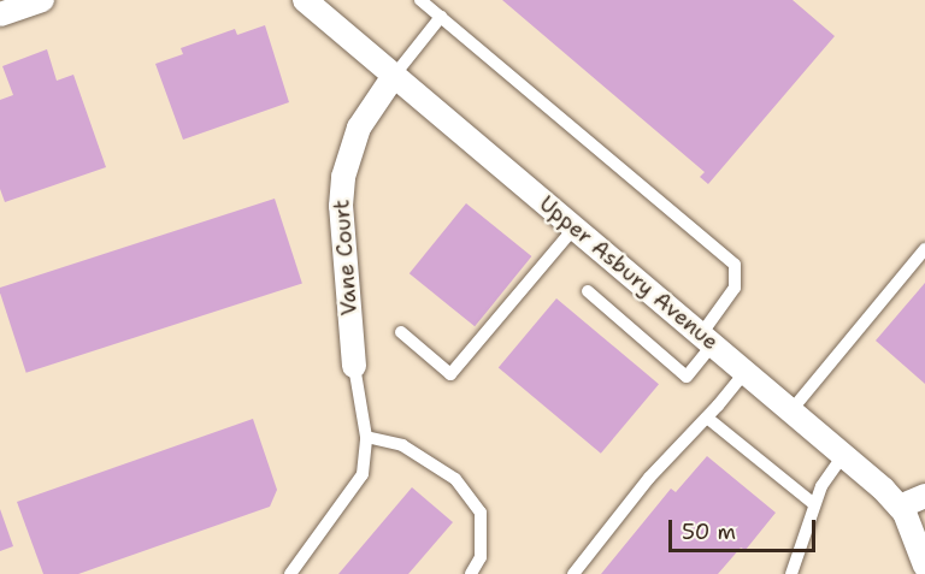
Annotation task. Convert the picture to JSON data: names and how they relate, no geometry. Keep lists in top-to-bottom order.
{
  "streets": {
    "street": ["Vane Court", "Upper Asbury Avenue"]
  },
  "crossings": [
    ["Vane Court", "Upper Asbury Avenue"]
  ],
  "scale_bar": "50 m"
}
